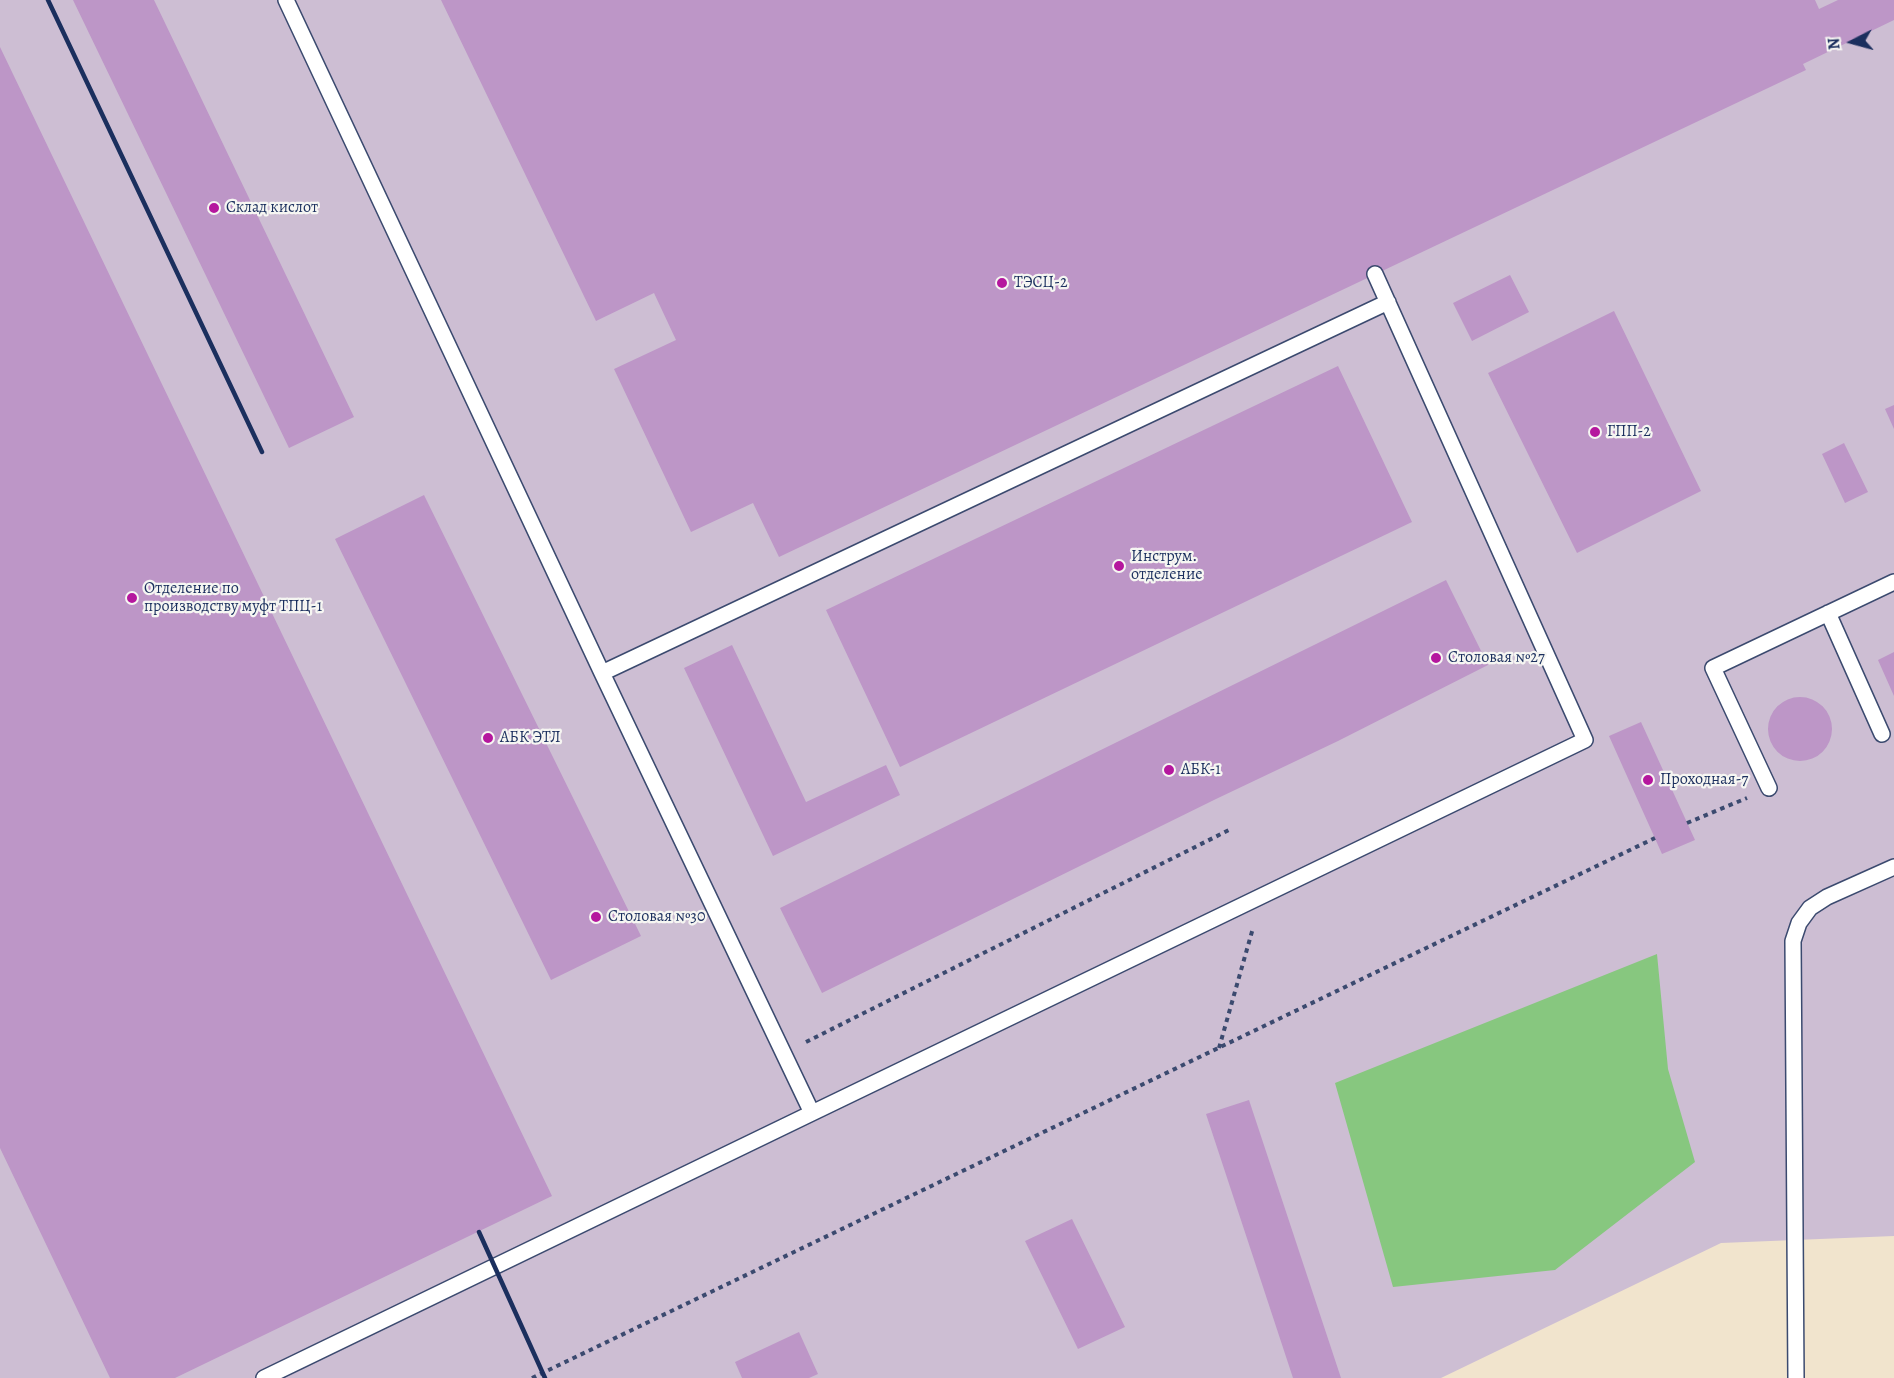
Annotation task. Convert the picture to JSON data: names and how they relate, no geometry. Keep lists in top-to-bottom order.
{
  "places": [
    "Склад кислот",
    "ТЭСЦ-2",
    "ГПП-2",
    "Инструм. отделение",
    "Отделение по производству муфт ТПЦ-1",
    "Столовая №27",
    "АБК ЭТЛ",
    "АБК-1",
    "Проходная-7",
    "Столовая №30"
  ],
  "north": "left"
}
